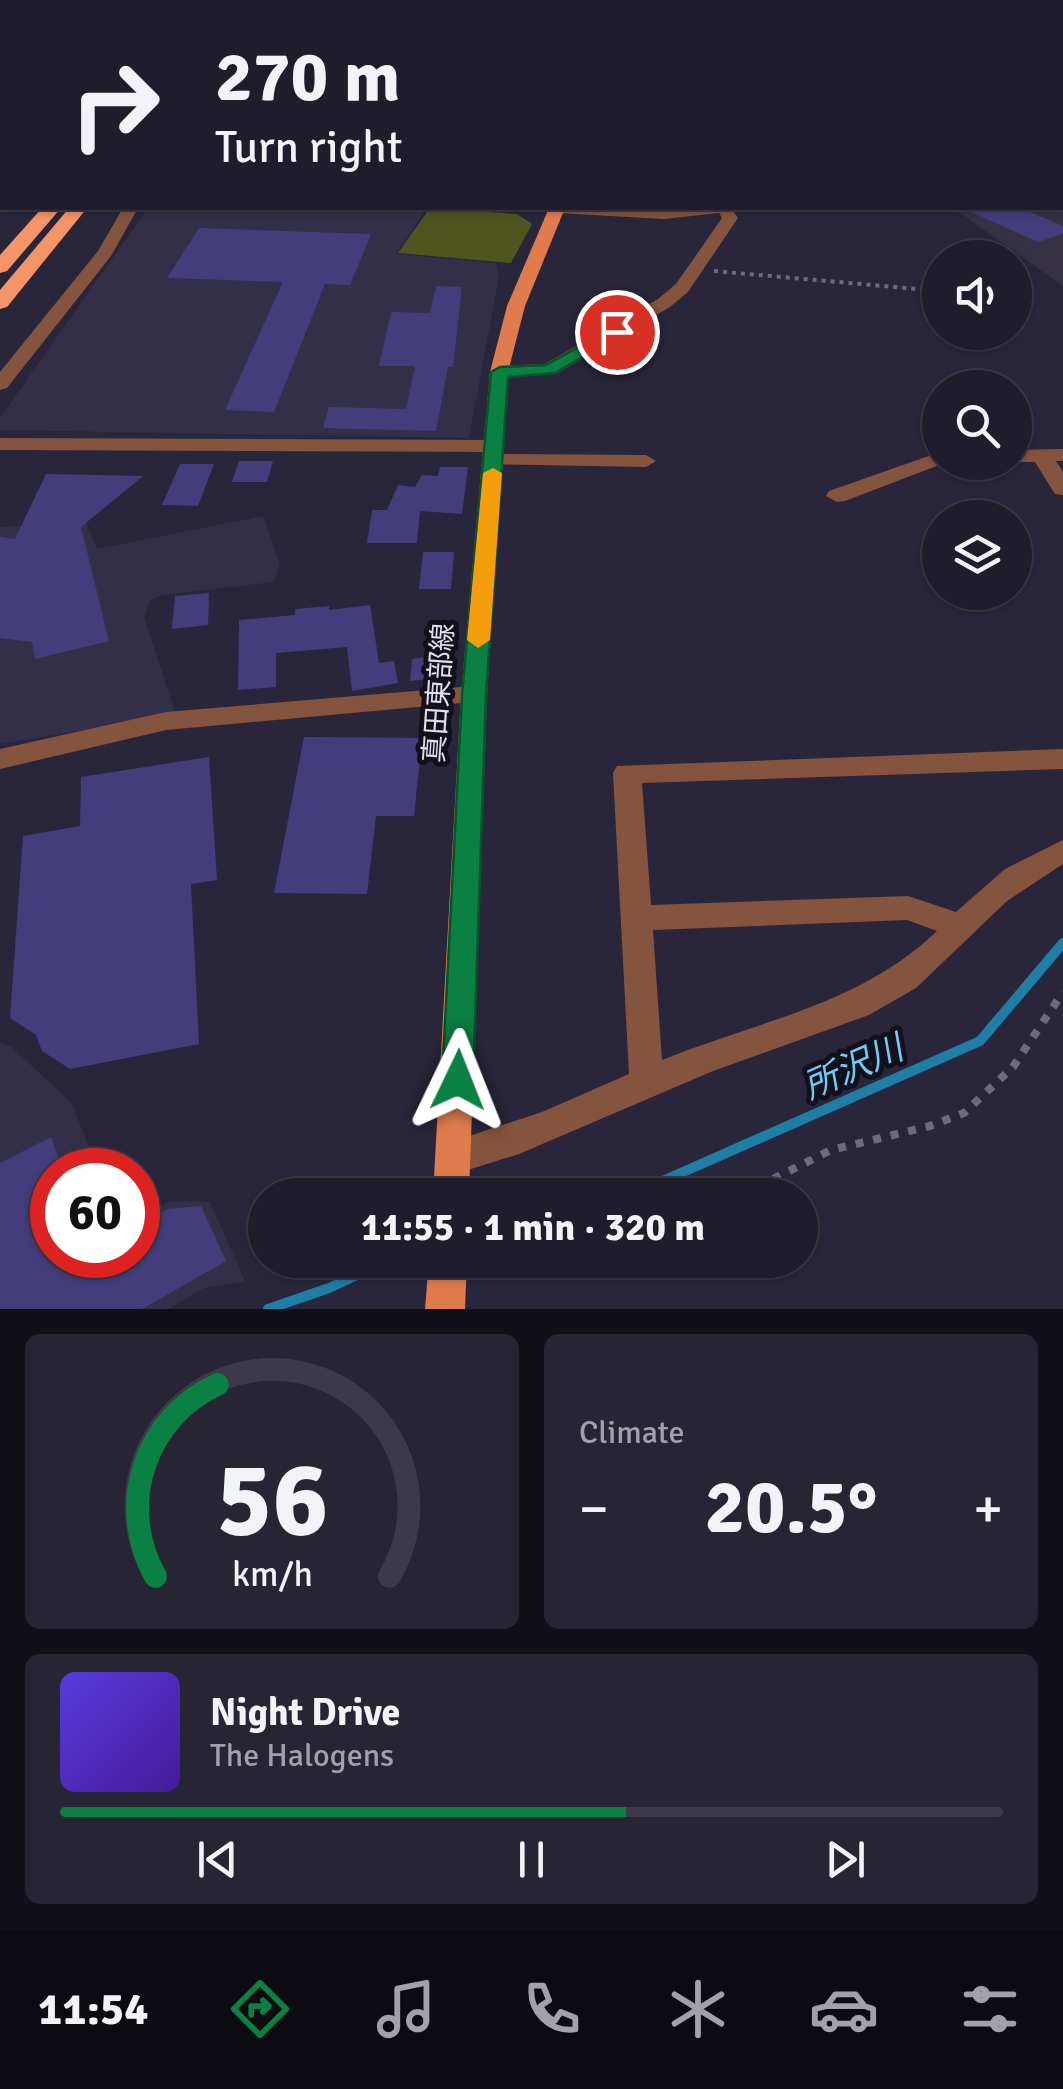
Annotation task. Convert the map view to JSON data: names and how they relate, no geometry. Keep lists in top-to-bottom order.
{
  "streets": {
    "main road": ["真田東部線"]
  },
  "water": ["所沢川"],
  "page": {
    "turn": ["270 m", "Turn right"],
    "limit": "60",
    "trip": "11:55 · 1 min · 320 m",
    "tile": "Climate",
    "heat": ["−", "20.5°", "+"],
    "song": ["Night Drive", "The Halogens"],
    "tabs": "11:54",
    "gauge": ["56", "km/h"]
  }
}
